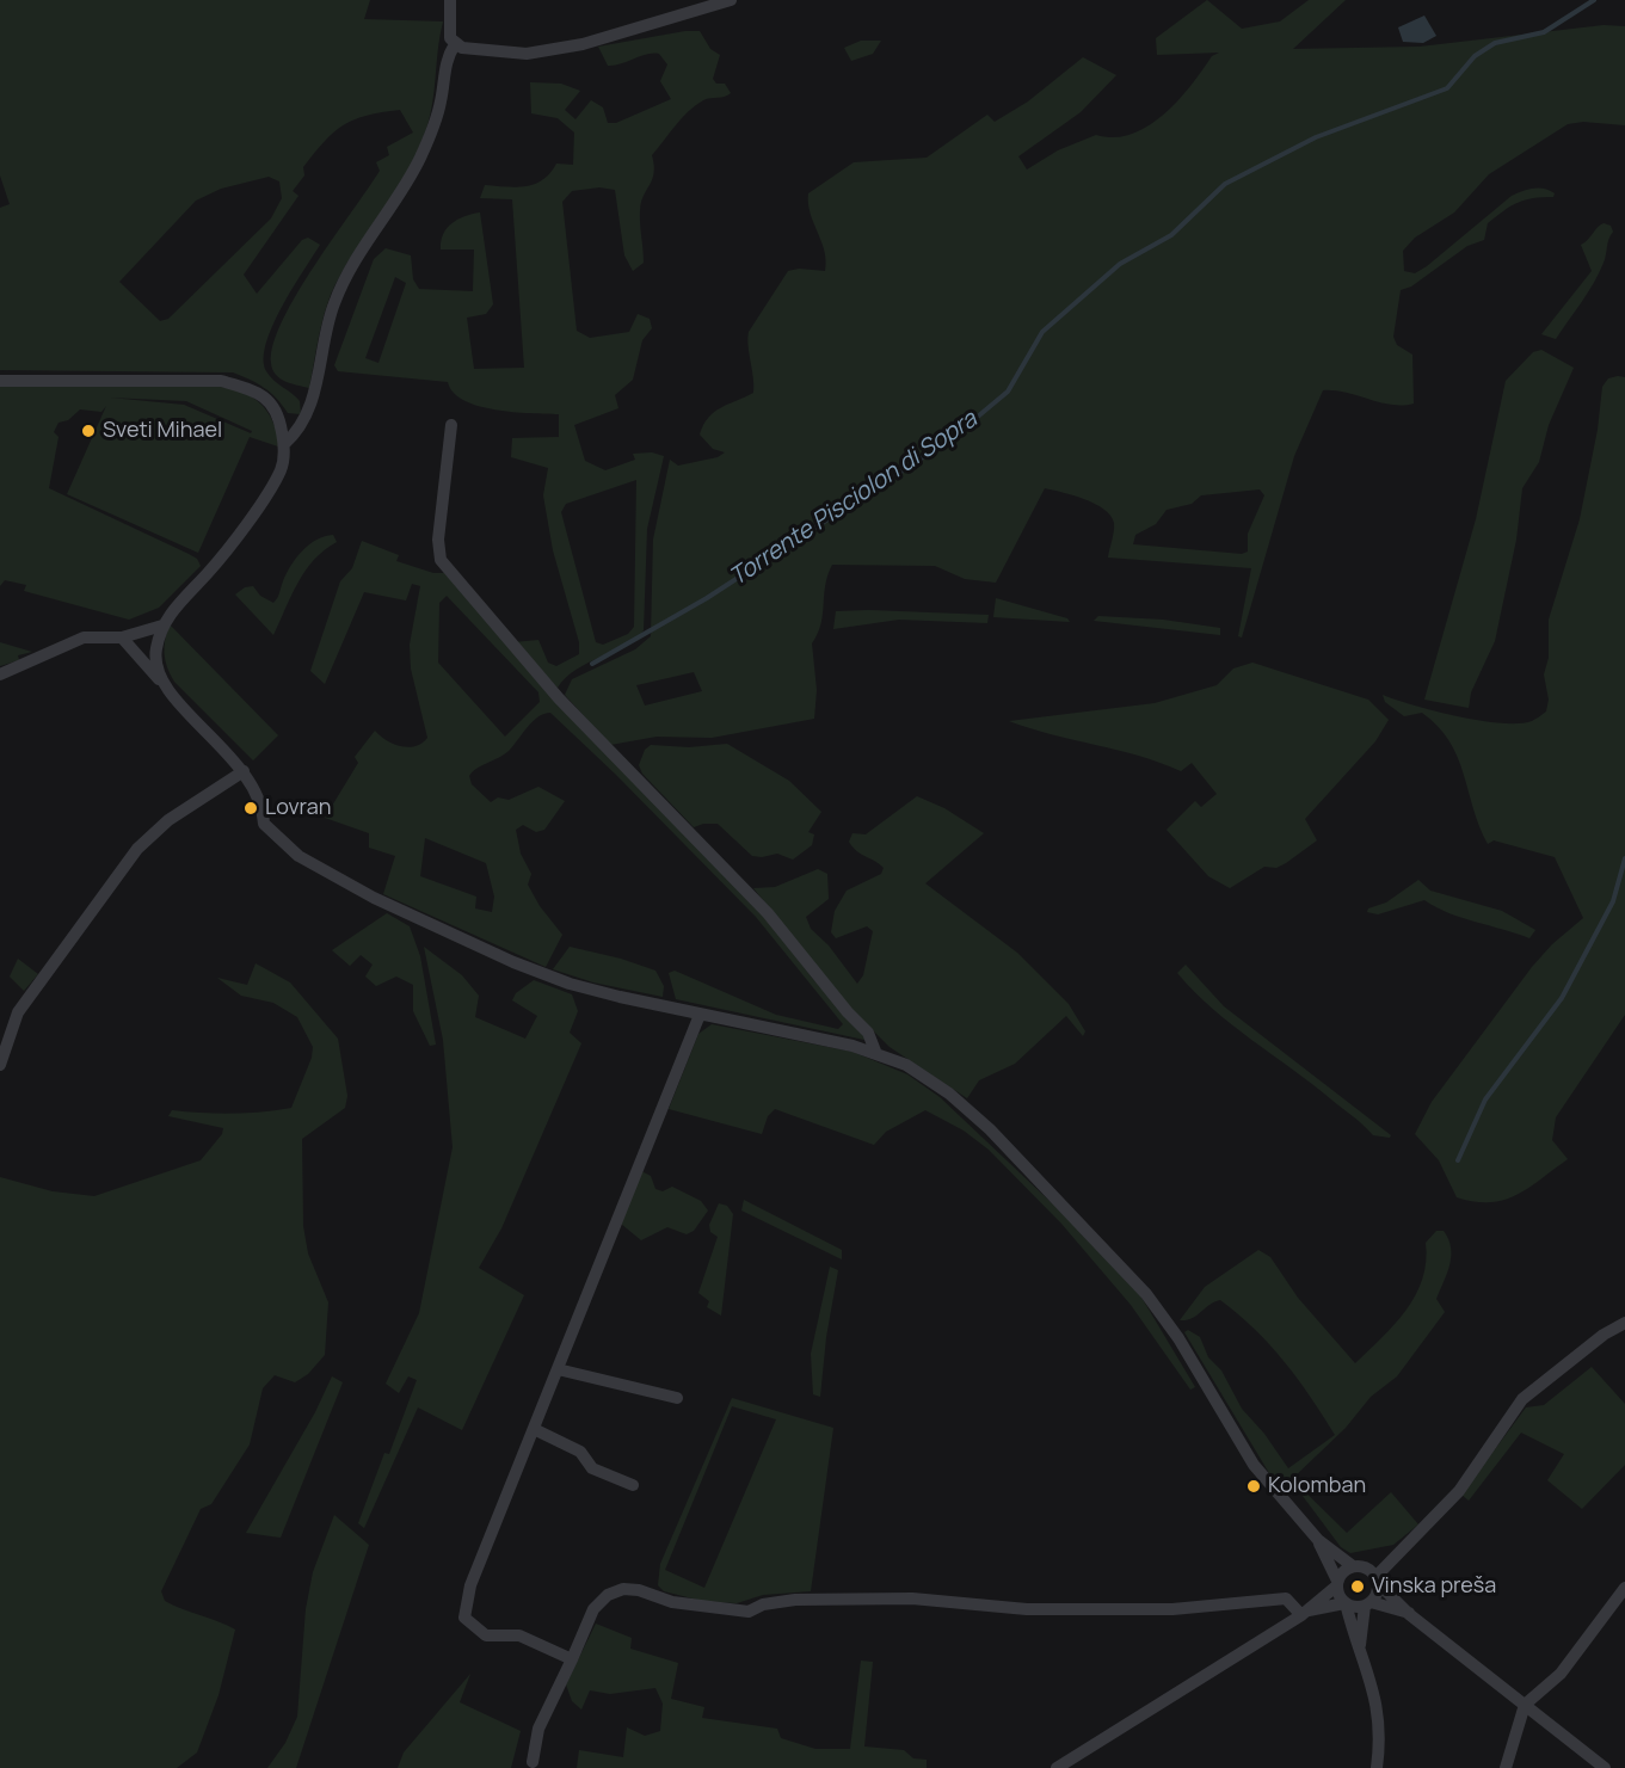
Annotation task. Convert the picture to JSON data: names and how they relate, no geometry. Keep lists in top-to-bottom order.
{
  "water": ["Torrente Pisciolon di Sopra"],
  "places": [
    "Sveti Mihael",
    "Lovran",
    "Kolomban",
    "Vinska preša"
  ]
}
